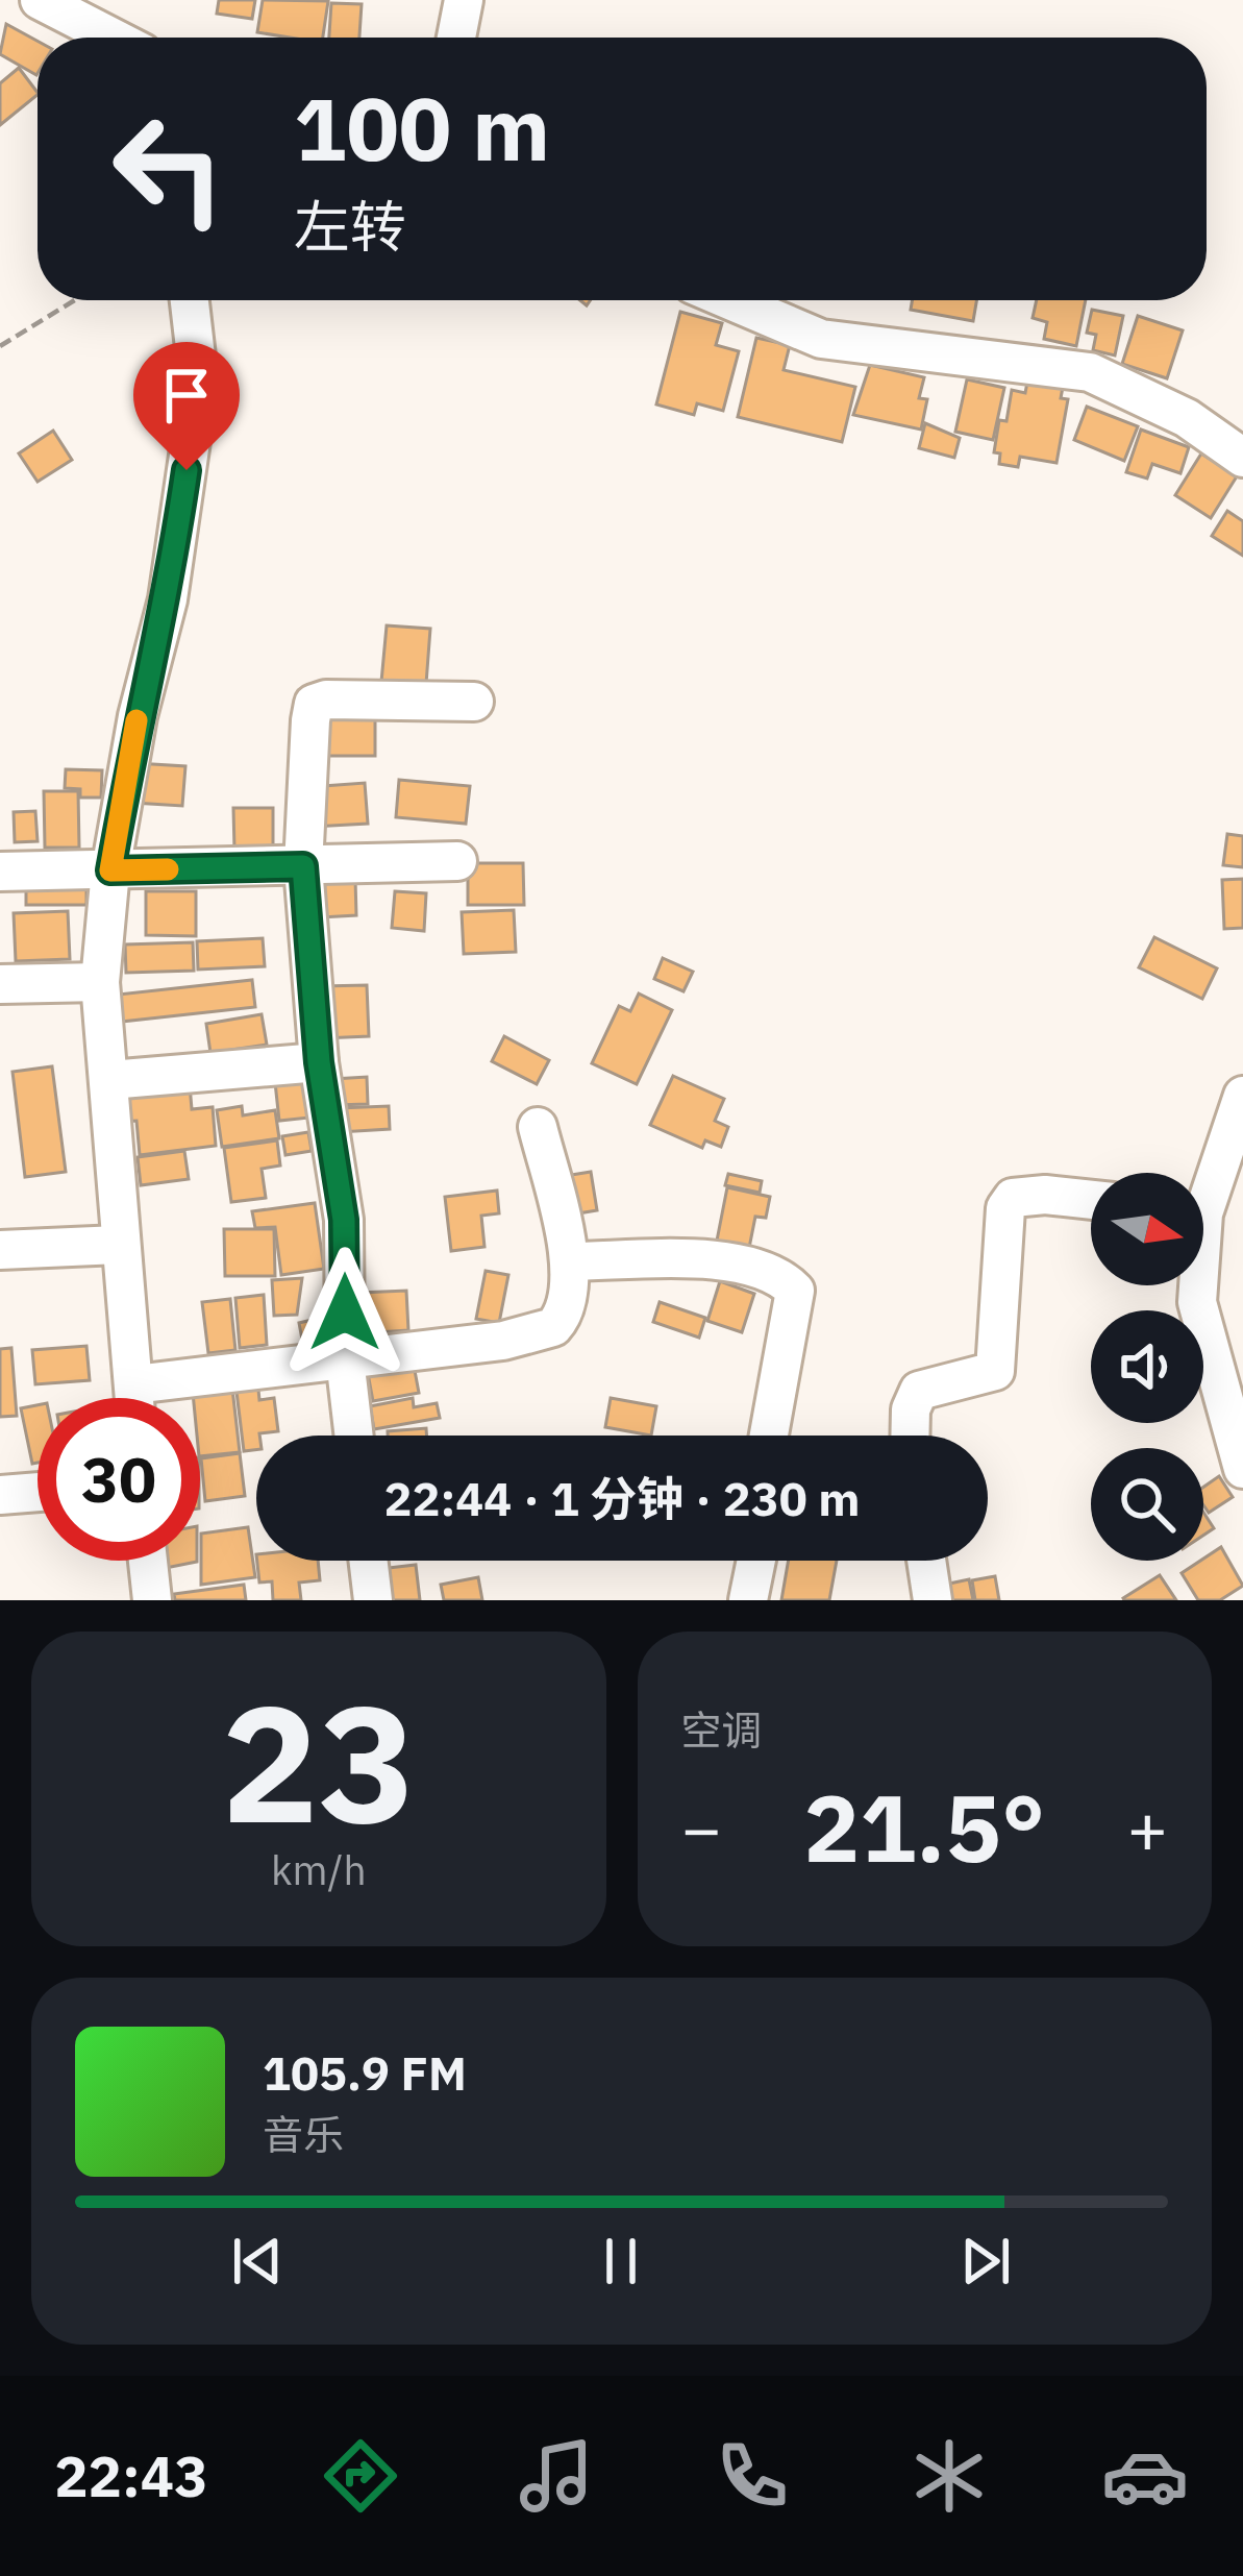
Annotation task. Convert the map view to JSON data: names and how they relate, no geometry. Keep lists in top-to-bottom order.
{
  "north": "right",
  "page": {
    "turn": ["100 m", "左转"],
    "limit": "30",
    "trip": "22:44 · 1 分钟 · 230 m",
    "tile": [
      ["23", "km/h"],
      "空调"
    ],
    "heat": ["−", "21.5°", "+"],
    "song": ["105.9 FM", "音乐"],
    "tabs": "22:43"
  }
}
